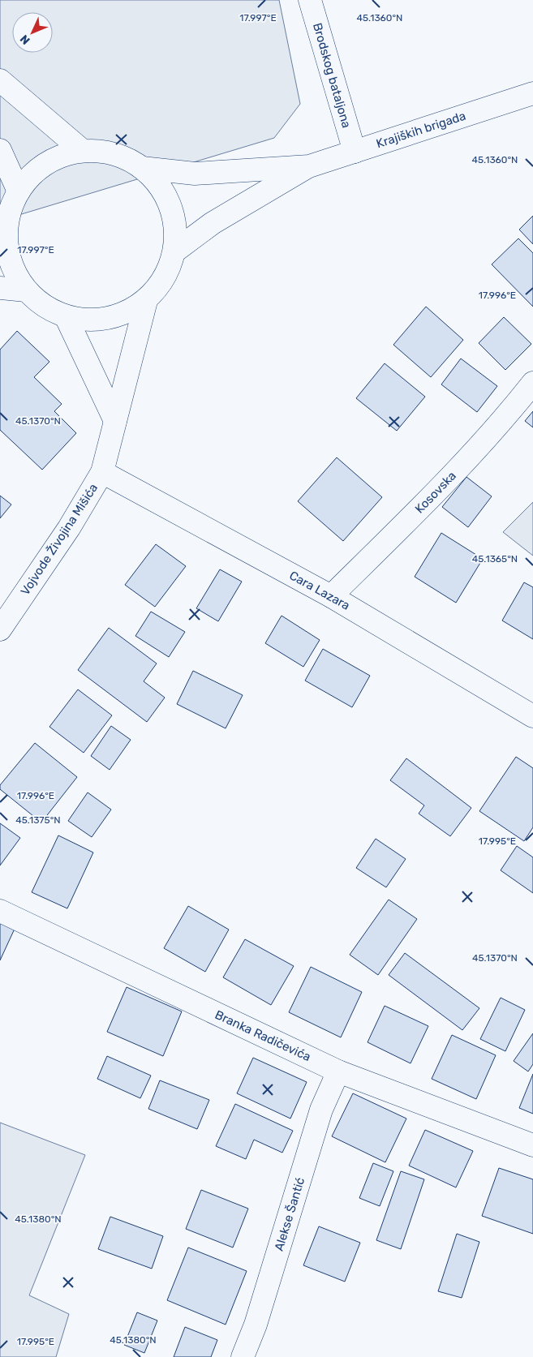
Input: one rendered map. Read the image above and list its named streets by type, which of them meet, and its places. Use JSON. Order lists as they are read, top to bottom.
{
  "streets": {
    "street": [
      "Brodskog bataljona",
      "Krajiških brigada",
      "Kosovska",
      "Vojvode Živojina Mišića",
      "Cara Lazara",
      "Branka Radičevića",
      "Alekse Šantić"
    ]
  },
  "crossings": [
    ["Brodskog bataljona", "Krajiških brigada"],
    ["Kosovska", "Cara Lazara"],
    ["Vojvode Živojina Mišića", "Cara Lazara"],
    ["Branka Radičevića", "Alekse Šantić"]
  ],
  "north": "bottom left",
  "coordinates": [
    "17.997°E",
    "45.1360°N",
    "17.996°E",
    "45.1370°N",
    "45.1365°N",
    "45.1375°N",
    "17.995°E",
    "45.1380°N"
  ]
}
